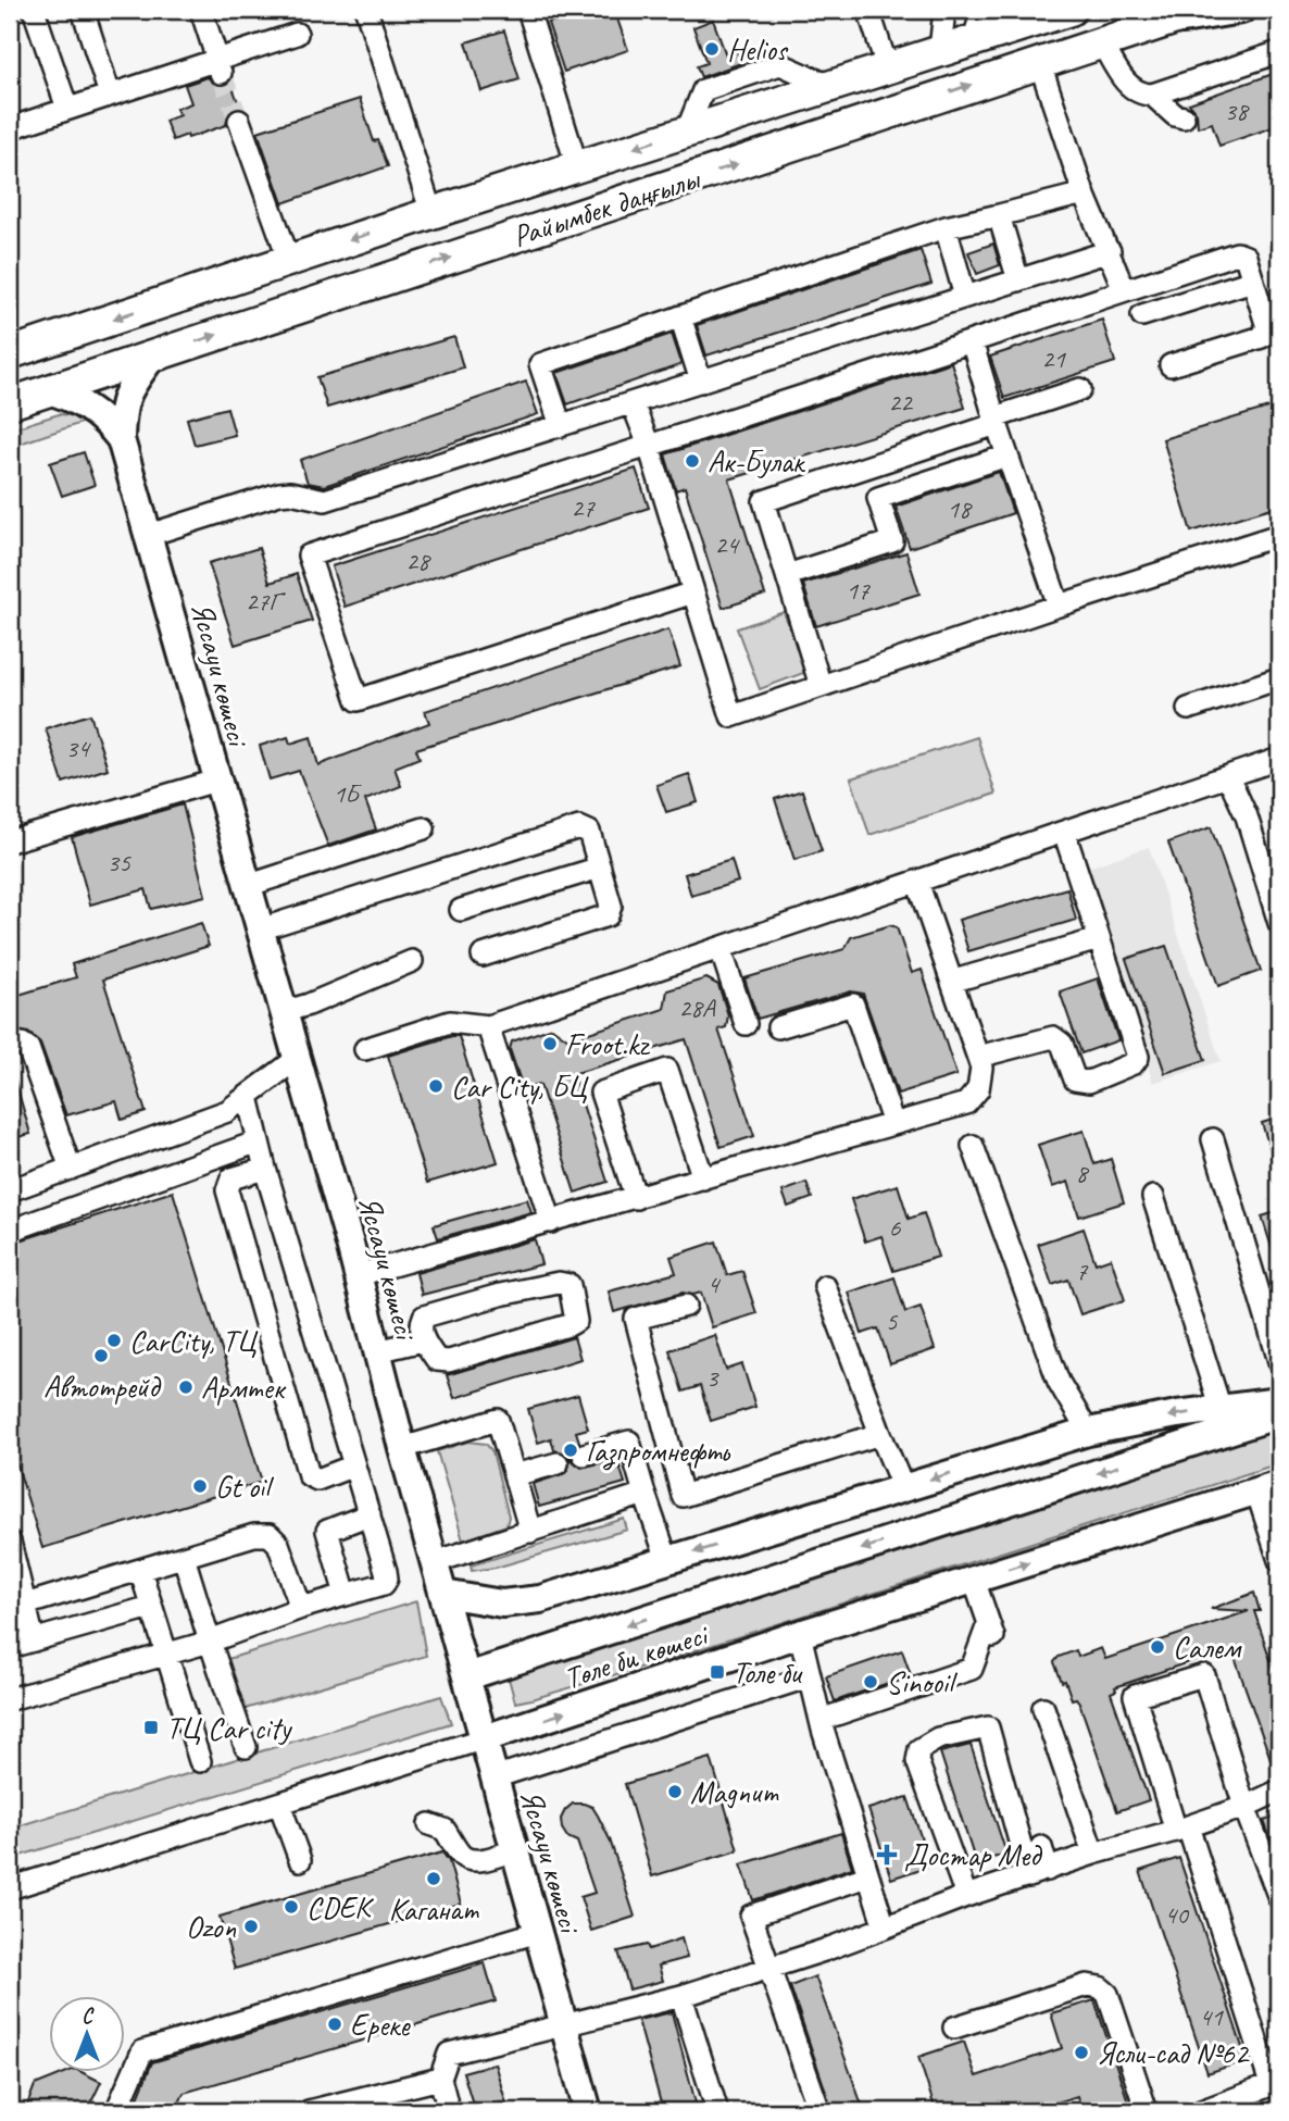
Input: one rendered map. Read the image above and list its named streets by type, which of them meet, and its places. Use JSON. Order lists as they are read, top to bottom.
{
  "streets": {
    "highway": ["Райымбек даңғылы"],
    "main road": ["Яссауи көшесі", "Төле би көшесі"]
  },
  "crossings": [
    ["Яссауи көшесі", "Төле би көшесі"]
  ],
  "places": {
    "other": [
      "Helios",
      "Ак-Булак",
      "Froot.kz",
      "Car City, БЦ",
      "CarCity, ТЦ",
      "Автотрейд",
      "Армтек",
      "Газпромнефть",
      "Gt oil",
      "Салем",
      "Sinooil",
      "Magnum",
      "Каганат",
      "CDEK",
      "Ozon",
      "Ереке",
      "Ясли-сад №62"
    ],
    "transit": ["Толе би", "ТЦ Car city"],
    "health": ["Достар Мед"]
  },
  "house_numbers": [
    "38",
    "21",
    "22",
    "27",
    "18",
    "24",
    "28",
    "17",
    "27Г",
    "34",
    "1Б",
    "35",
    "28А",
    "8",
    "6",
    "7",
    "4",
    "5",
    "3",
    "40",
    "41"
  ],
  "north": "top"
}
